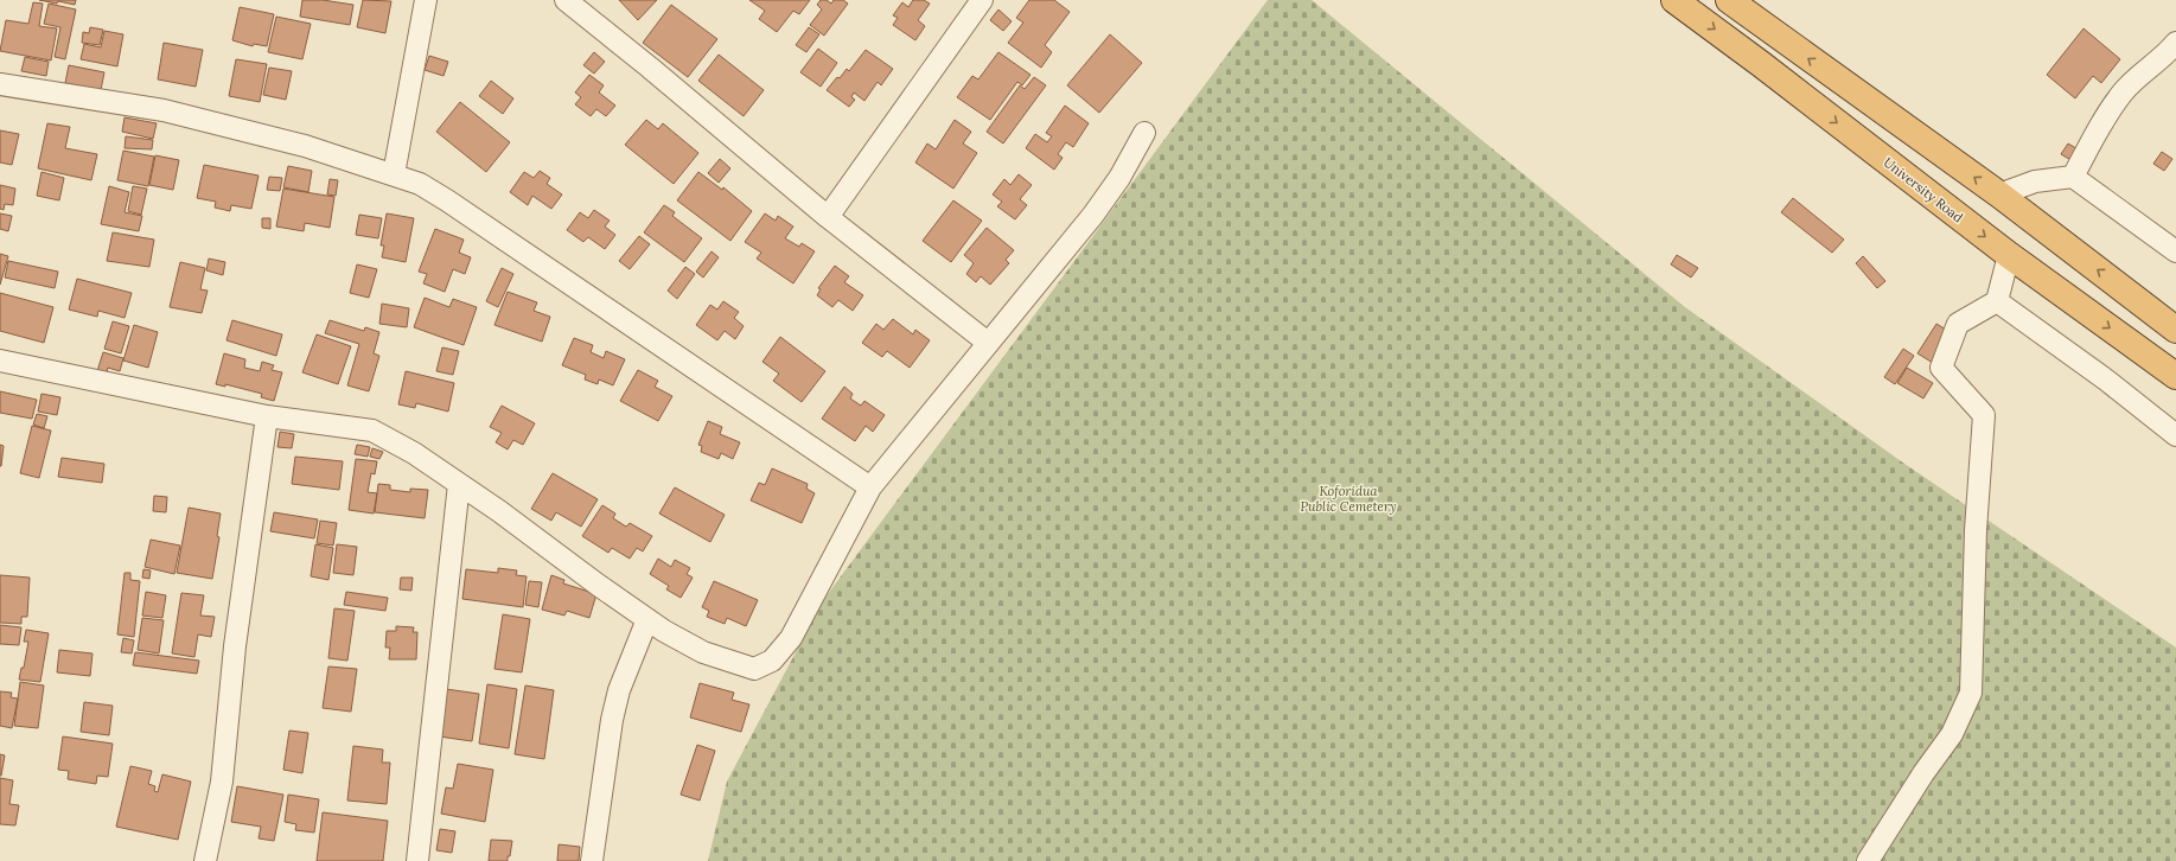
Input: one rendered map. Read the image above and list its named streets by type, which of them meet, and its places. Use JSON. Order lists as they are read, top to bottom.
{
  "streets": {
    "highway": ["University Road"]
  },
  "parks": ["Koforidua Public Cemetery"]
}
